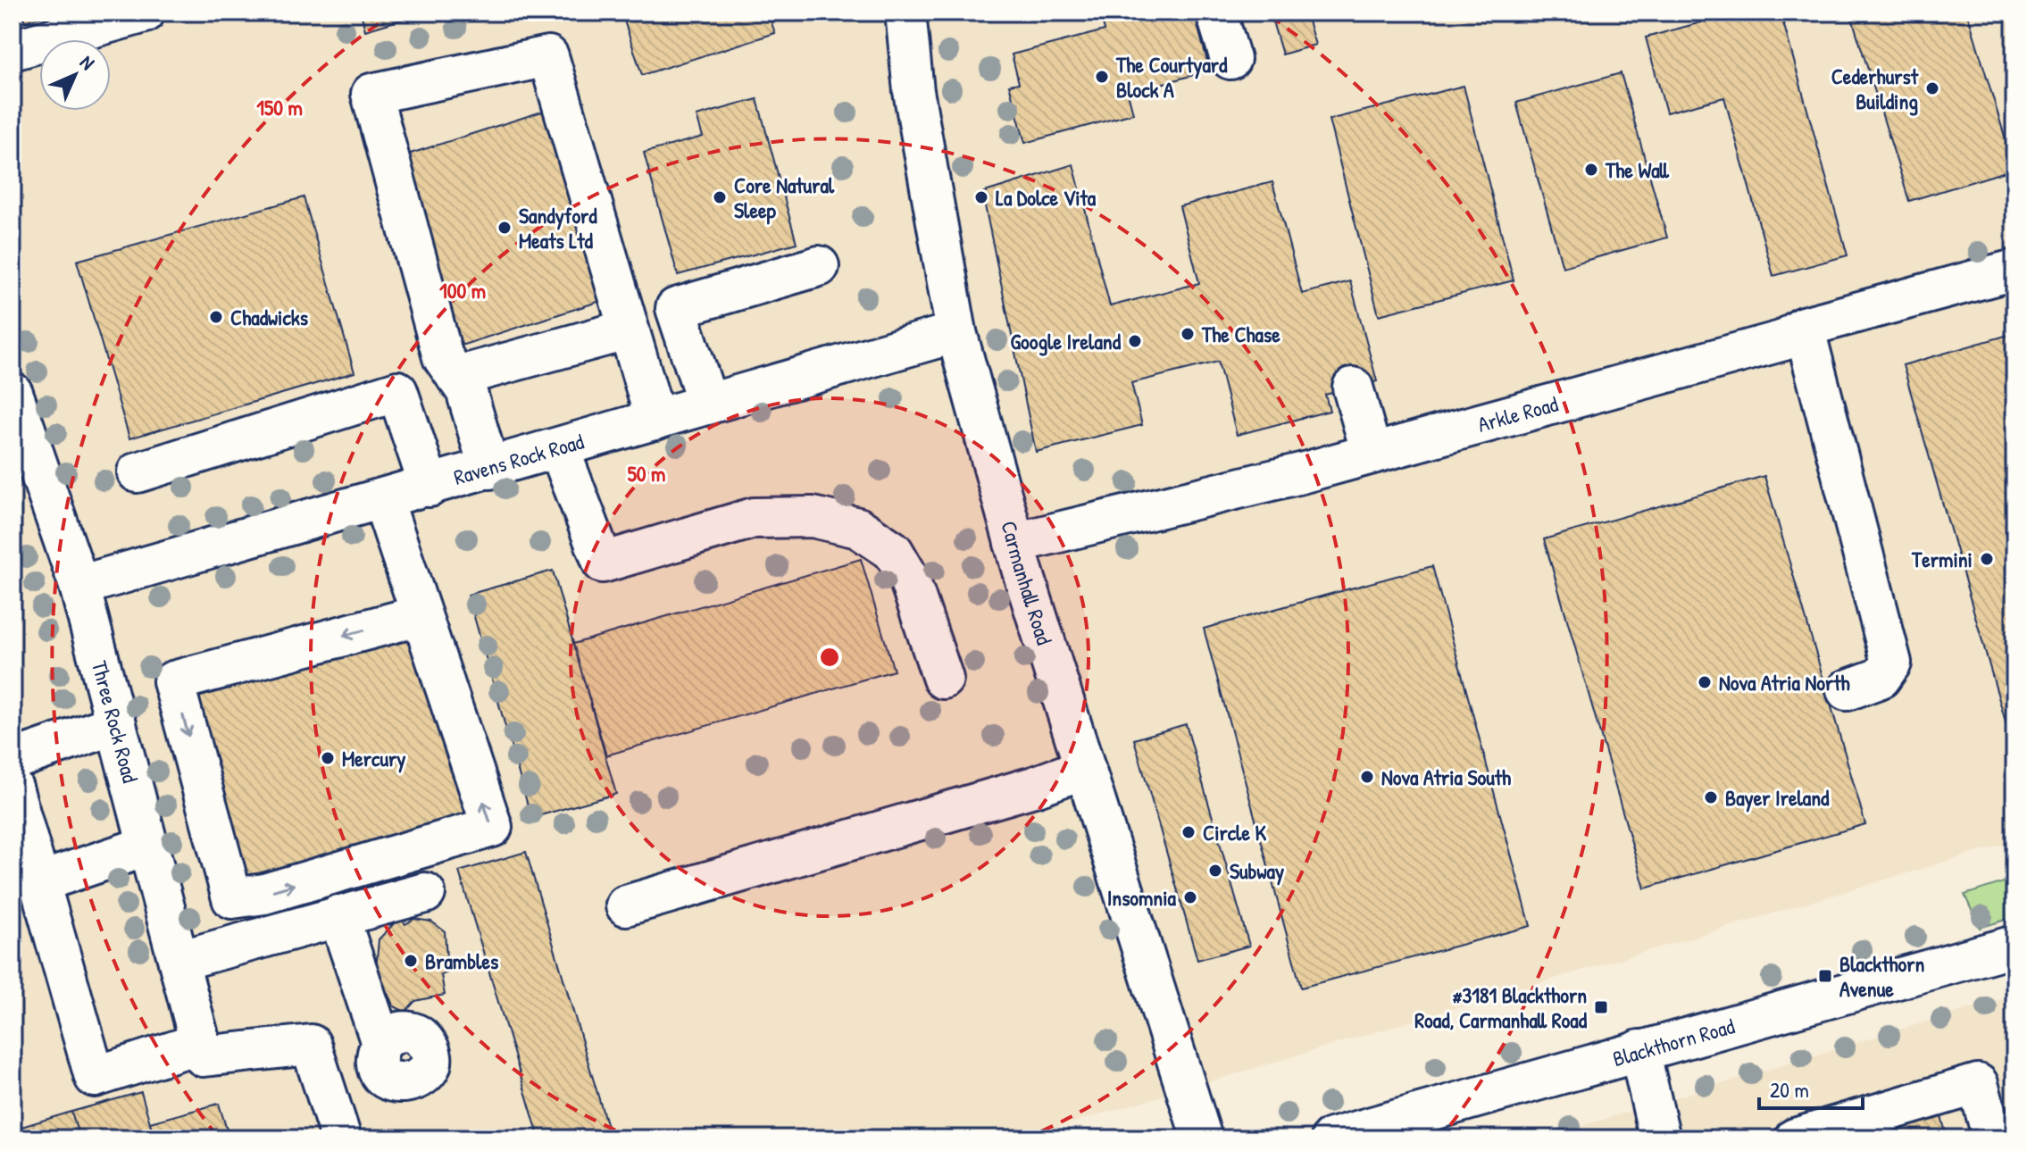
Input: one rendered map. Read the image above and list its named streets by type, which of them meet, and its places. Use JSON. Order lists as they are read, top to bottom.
{
  "streets": {
    "street": [
      "Arkle Road",
      "Ravens Rock Road",
      "Carmanhall Road",
      "Three Rock Road",
      "Blackthorn Road"
    ]
  },
  "crossings": [
    ["Arkle Road", "Carmanhall Road"],
    ["Ravens Rock Road", "Carmanhall Road"],
    ["Ravens Rock Road", "Three Rock Road"]
  ],
  "places": {
    "other": [
      "The Courtyard Block A",
      "Cederhurst Building",
      "The Wall",
      "Core Natural Sleep",
      "La Dolce Vita",
      "Sandyford Meats Ltd",
      "Chadwicks",
      "The Chase",
      "Google Ireland",
      "Termini",
      "Nova Atria North",
      "Mercury",
      "Nova Atria South",
      "Bayer Ireland",
      "Circle K",
      "Subway",
      "Insomnia",
      "Brambles"
    ],
    "transit": ["Blackthorn Avenue", "#3181 Blackthorn Road, Carmanhall Road"]
  },
  "scale_bar": "20 m",
  "north": "top right",
  "rings": ["150 m", "100 m", "50 m"]
}
